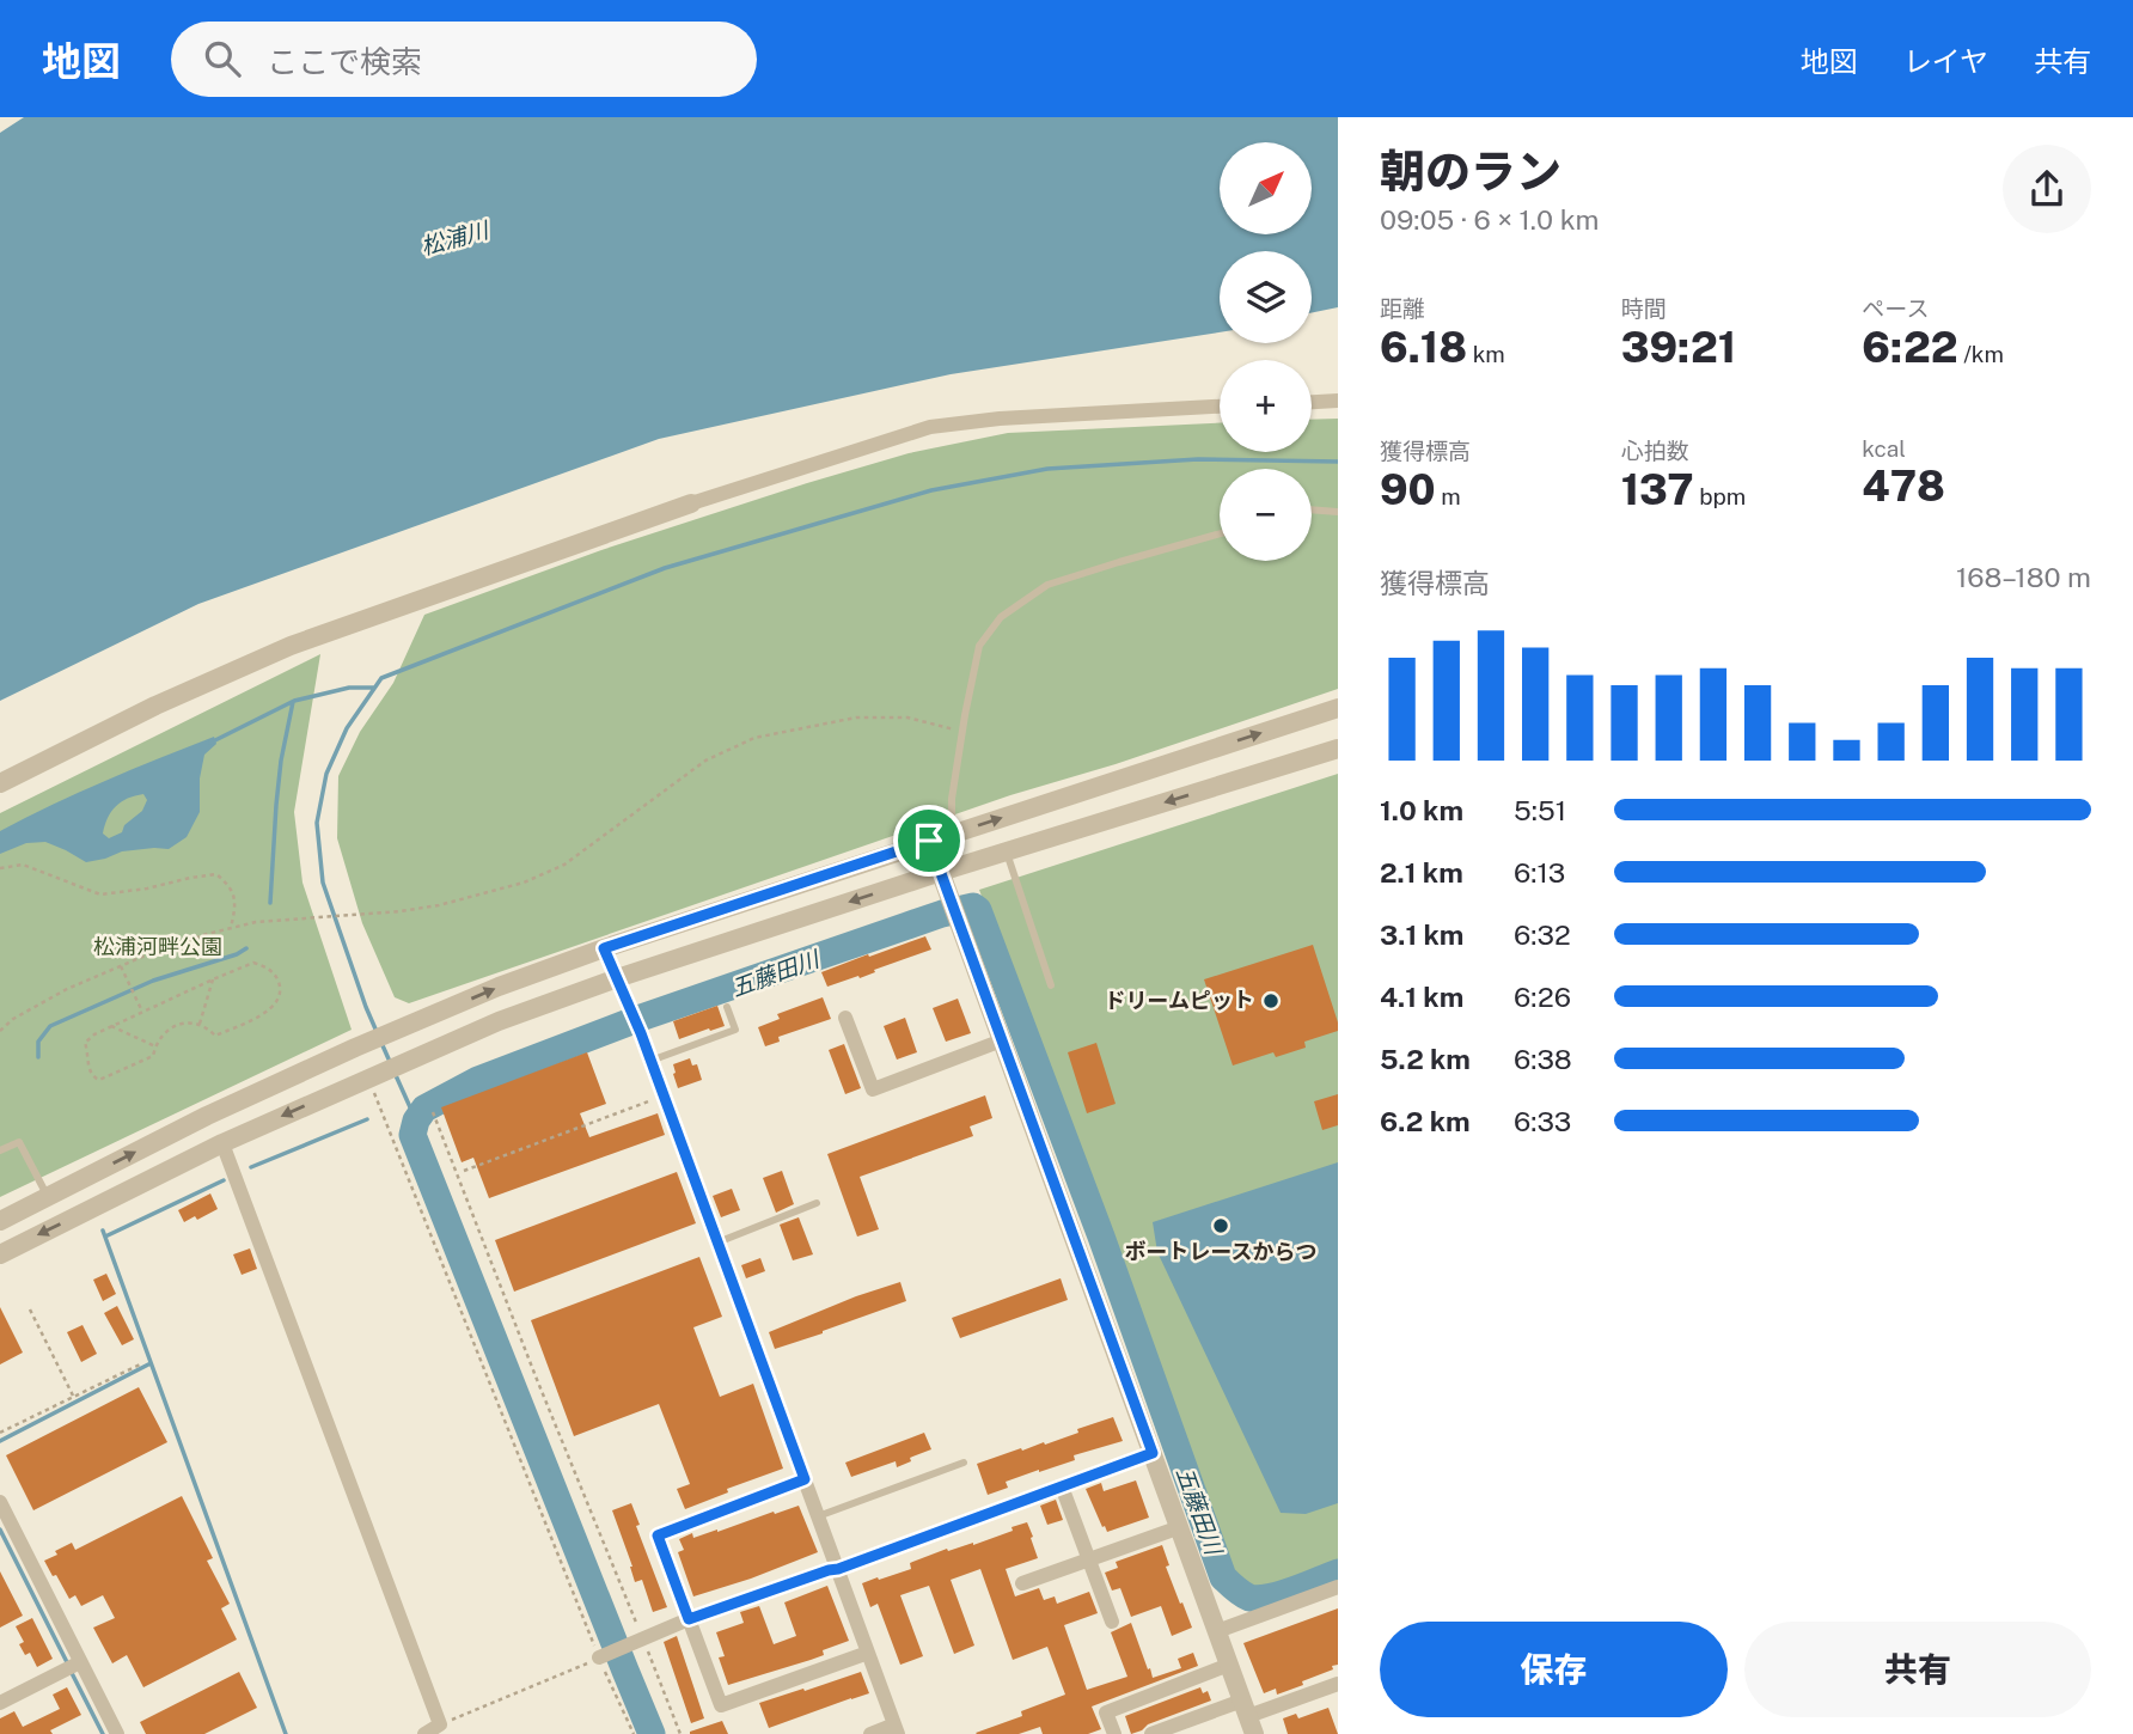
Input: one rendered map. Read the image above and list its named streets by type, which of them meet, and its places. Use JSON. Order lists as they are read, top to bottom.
{
  "water": ["松浦川", "五藤田川"],
  "parks": ["松浦河畔公園"],
  "places": ["ドリームピット", "ボートレースからつ"],
  "north": "top right",
  "page": {
    "header": "地図",
    "search": "ここで検索",
    "nav": ["地図", "レイヤ", "共有"],
    "heading": ["朝のラン", "09:05 · 6 × 1.0 km"],
    "map_buttons": ["+", "−"],
    "stats": [
      ["距離", "6.18 km"],
      ["時間", "39:21"],
      ["ペース", "6:22 /km"],
      ["獲得標高", "90 m"],
      ["心拍数", "137 bpm"],
      ["kcal", "478"]
    ],
    "chart": ["獲得標高", "168–180 m"],
    "list": [
      {
        "name": "1.0 km",
        "note": "5:51"
      },
      {
        "name": "2.1 km",
        "note": "6:13"
      },
      {
        "name": "3.1 km",
        "note": "6:32"
      },
      {
        "name": "4.1 km",
        "note": "6:26"
      },
      {
        "name": "5.2 km",
        "note": "6:38"
      },
      {
        "name": "6.2 km",
        "note": "6:33"
      }
    ],
    "buttons": ["保存", "共有"]
  }
}
